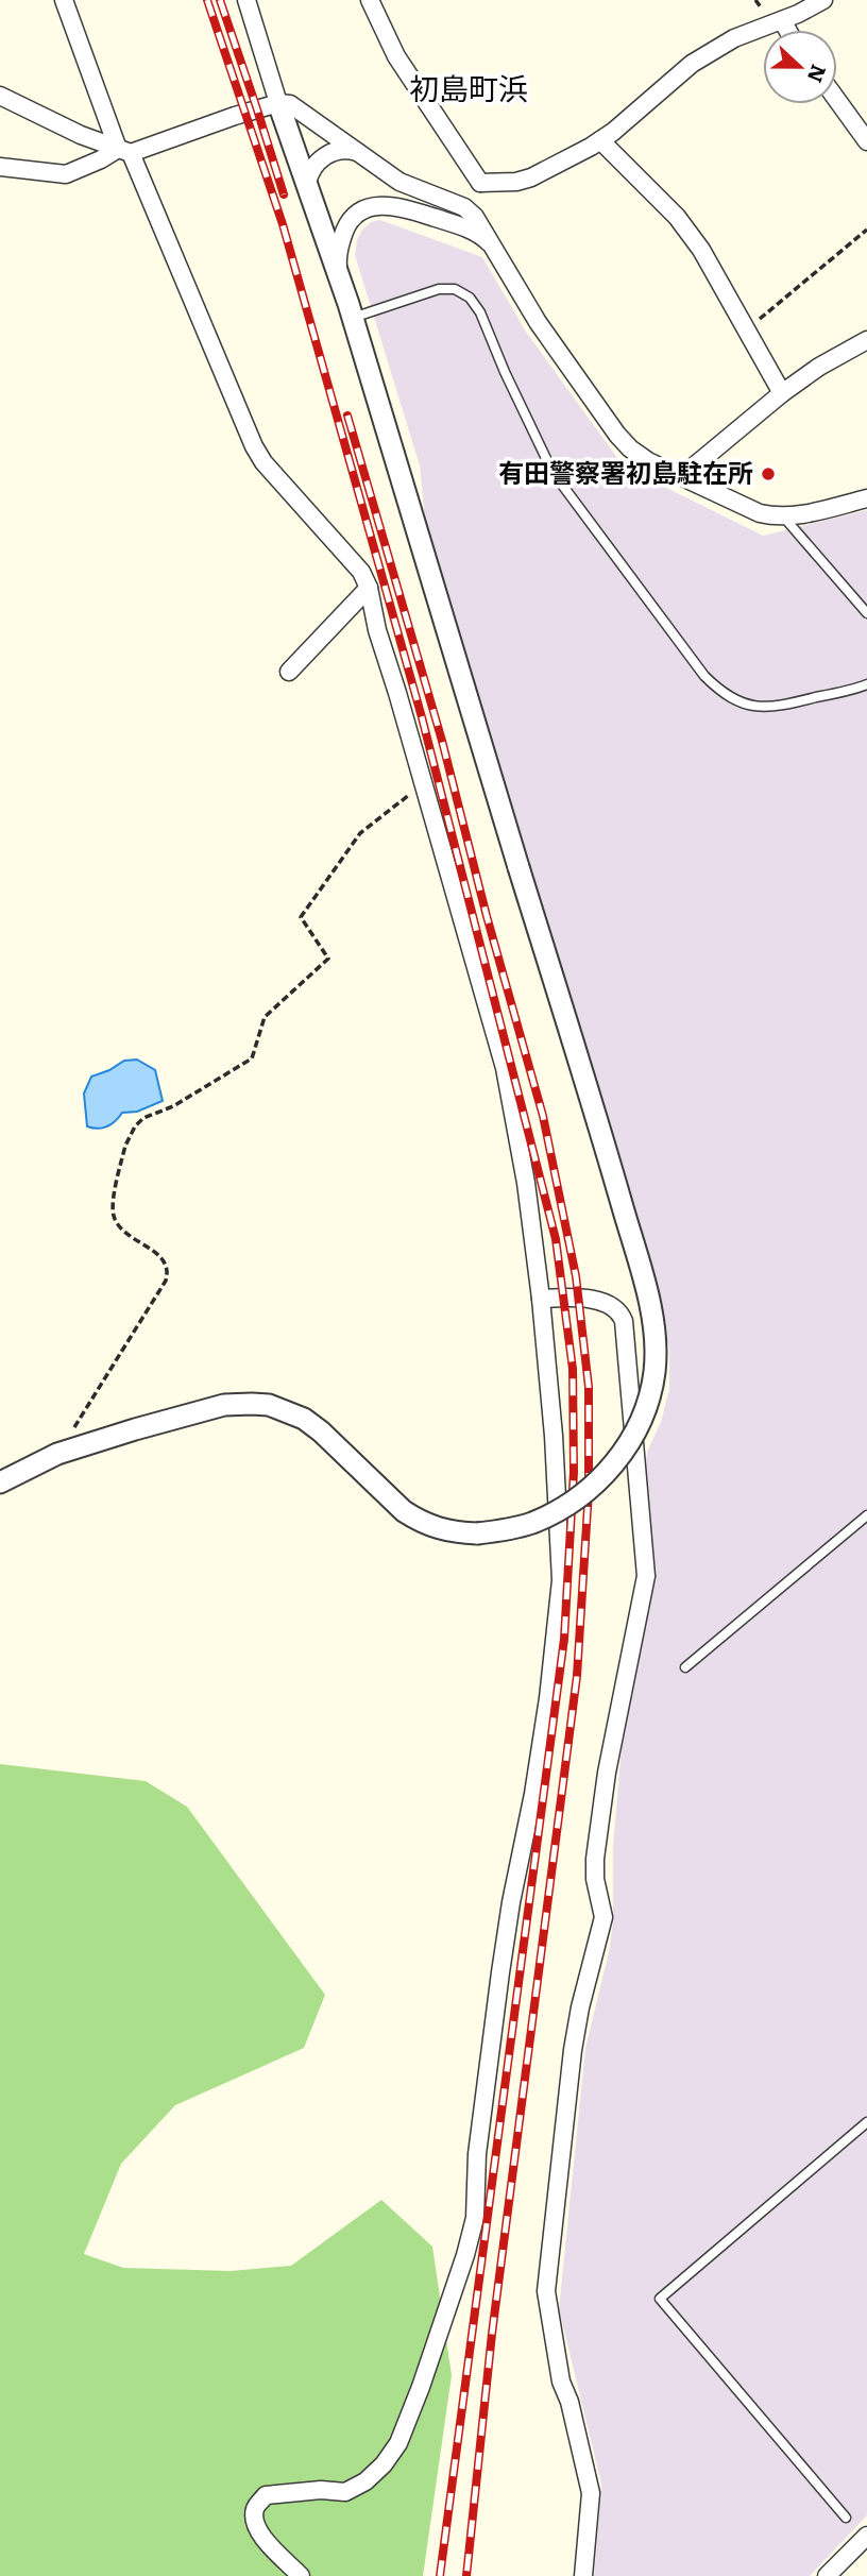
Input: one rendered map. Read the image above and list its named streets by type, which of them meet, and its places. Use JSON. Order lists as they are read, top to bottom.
{
  "districts": ["初島町浜"],
  "places": ["有田警察署初島駐在所"],
  "north": "right"
}
